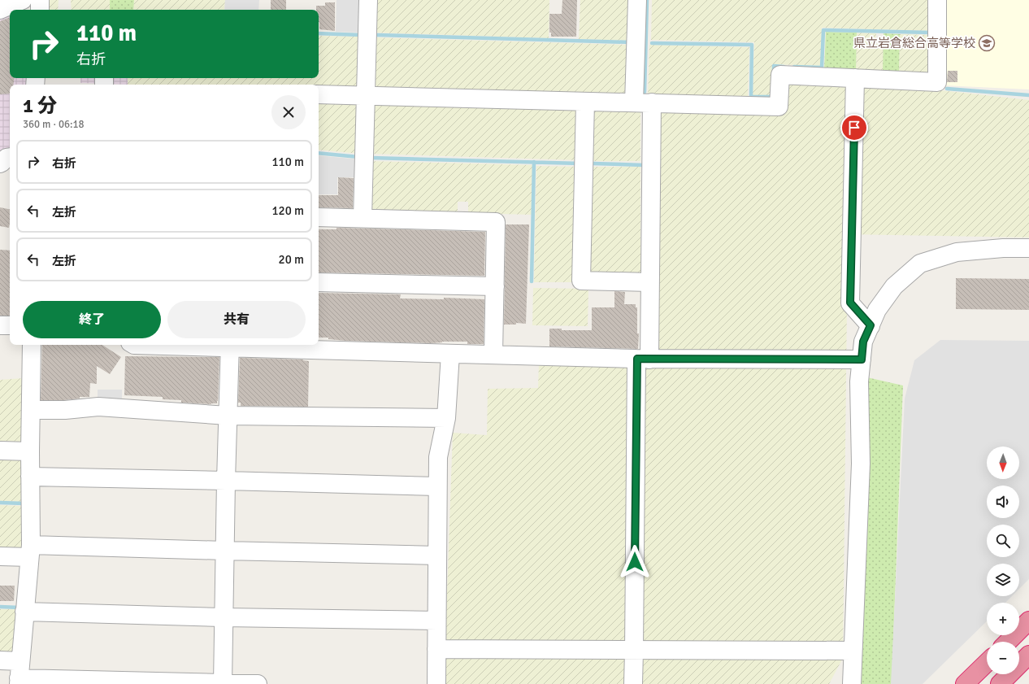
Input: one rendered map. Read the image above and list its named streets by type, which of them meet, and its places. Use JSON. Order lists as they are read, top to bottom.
{
  "places": {
    "school or university": ["県立岩倉総合高等学校"]
  },
  "north": "bottom",
  "page": {
    "turn": ["110 m", "右折"],
    "heading": ["1 分", "360 m · 06:18"],
    "list": [
      {
        "name": "右折",
        "value": "110 m"
      },
      {
        "name": "左折",
        "value": "120 m"
      },
      {
        "name": "左折",
        "value": "20 m"
      }
    ],
    "buttons": ["終了", "共有"],
    "map_buttons": ["+", "−"]
  }
}
